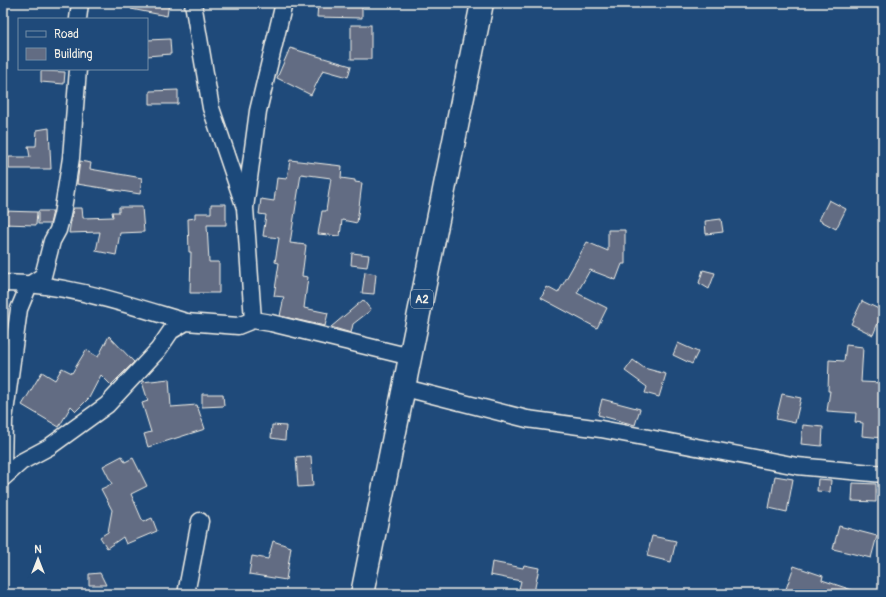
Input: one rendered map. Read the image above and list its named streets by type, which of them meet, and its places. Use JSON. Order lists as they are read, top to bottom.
{
  "streets": {
    "highway": ["A2"]
  },
  "legend": ["Road", "Building"],
  "north": "top"
}
